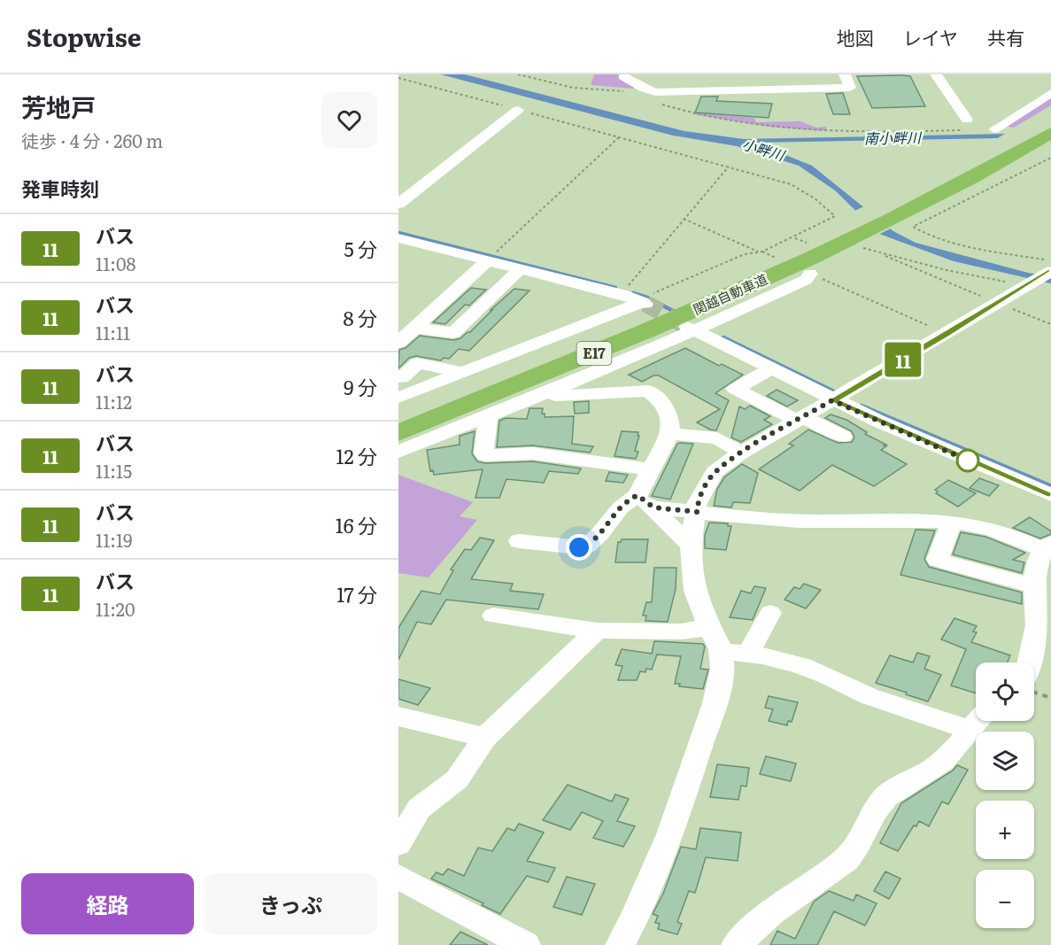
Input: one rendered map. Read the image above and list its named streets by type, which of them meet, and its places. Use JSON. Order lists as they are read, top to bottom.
{
  "streets": {
    "highway": ["関越自動車道", "E17"]
  },
  "water": ["南小畔川", "小畔川"],
  "lines": ["bus line 11"],
  "page": {
    "header": "Stopwise",
    "nav": ["地図", "レイヤ", "共有"],
    "heading": [
      ["芳地戸", "徒歩 · 4 分 · 260 m"],
      "発車時刻"
    ],
    "on_map": "11",
    "list": [
      {
        "mark": "11",
        "name": "バス",
        "note": "11:08",
        "value": "5 分"
      },
      {
        "mark": "11",
        "name": "バス",
        "note": "11:11",
        "value": "8 分"
      },
      {
        "mark": "11",
        "name": "バス",
        "note": "11:12",
        "value": "9 分"
      },
      {
        "mark": "11",
        "name": "バス",
        "note": "11:15",
        "value": "12 分"
      },
      {
        "mark": "11",
        "name": "バス",
        "note": "11:19",
        "value": "16 分"
      },
      {
        "mark": "11",
        "name": "バス",
        "note": "11:20",
        "value": "17 分"
      }
    ],
    "map_buttons": ["+", "−"],
    "buttons": ["経路", "きっぷ"]
  }
}
